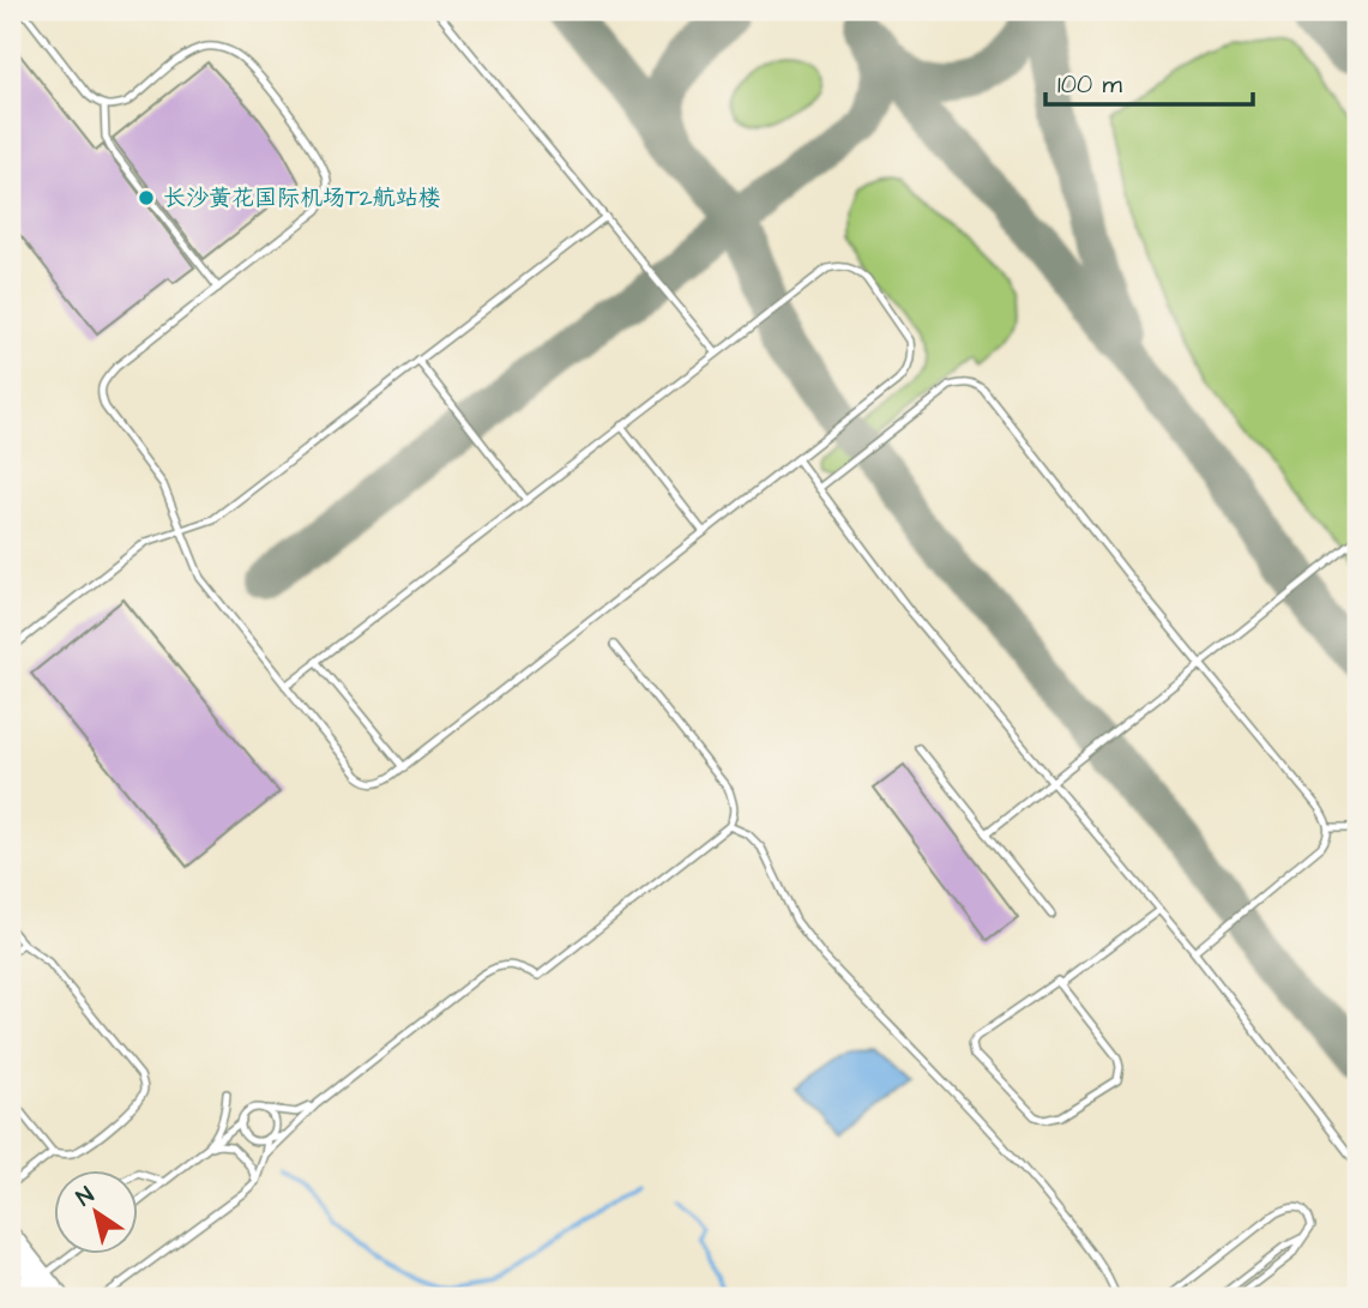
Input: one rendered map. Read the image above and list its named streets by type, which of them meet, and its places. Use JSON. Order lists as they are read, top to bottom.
{
  "places": ["长沙黄花国际机场T2航站楼"],
  "scale_bar": "100 m",
  "north": "top left"
}
